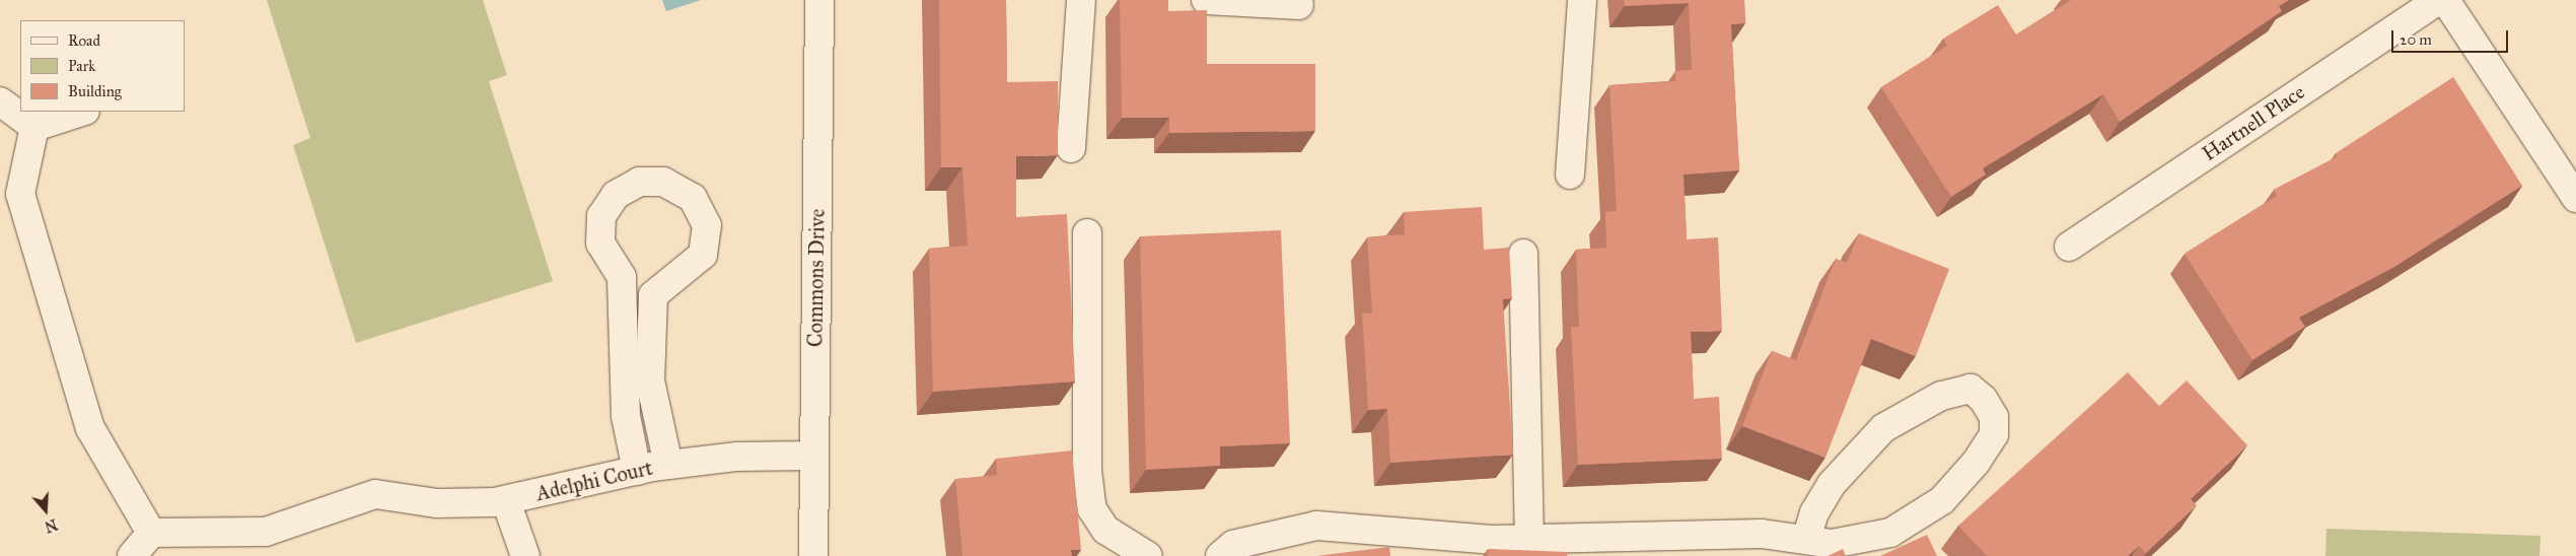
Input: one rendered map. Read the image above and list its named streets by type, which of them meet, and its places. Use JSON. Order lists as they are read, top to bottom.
{
  "streets": {
    "street": ["Hartnell Place", "Commons Drive", "Adelphi Court"]
  },
  "crossings": [
    ["Commons Drive", "Adelphi Court"]
  ],
  "legend": ["Road", "Park", "Building"],
  "scale_bar": "20 m",
  "north": "bottom"
}
